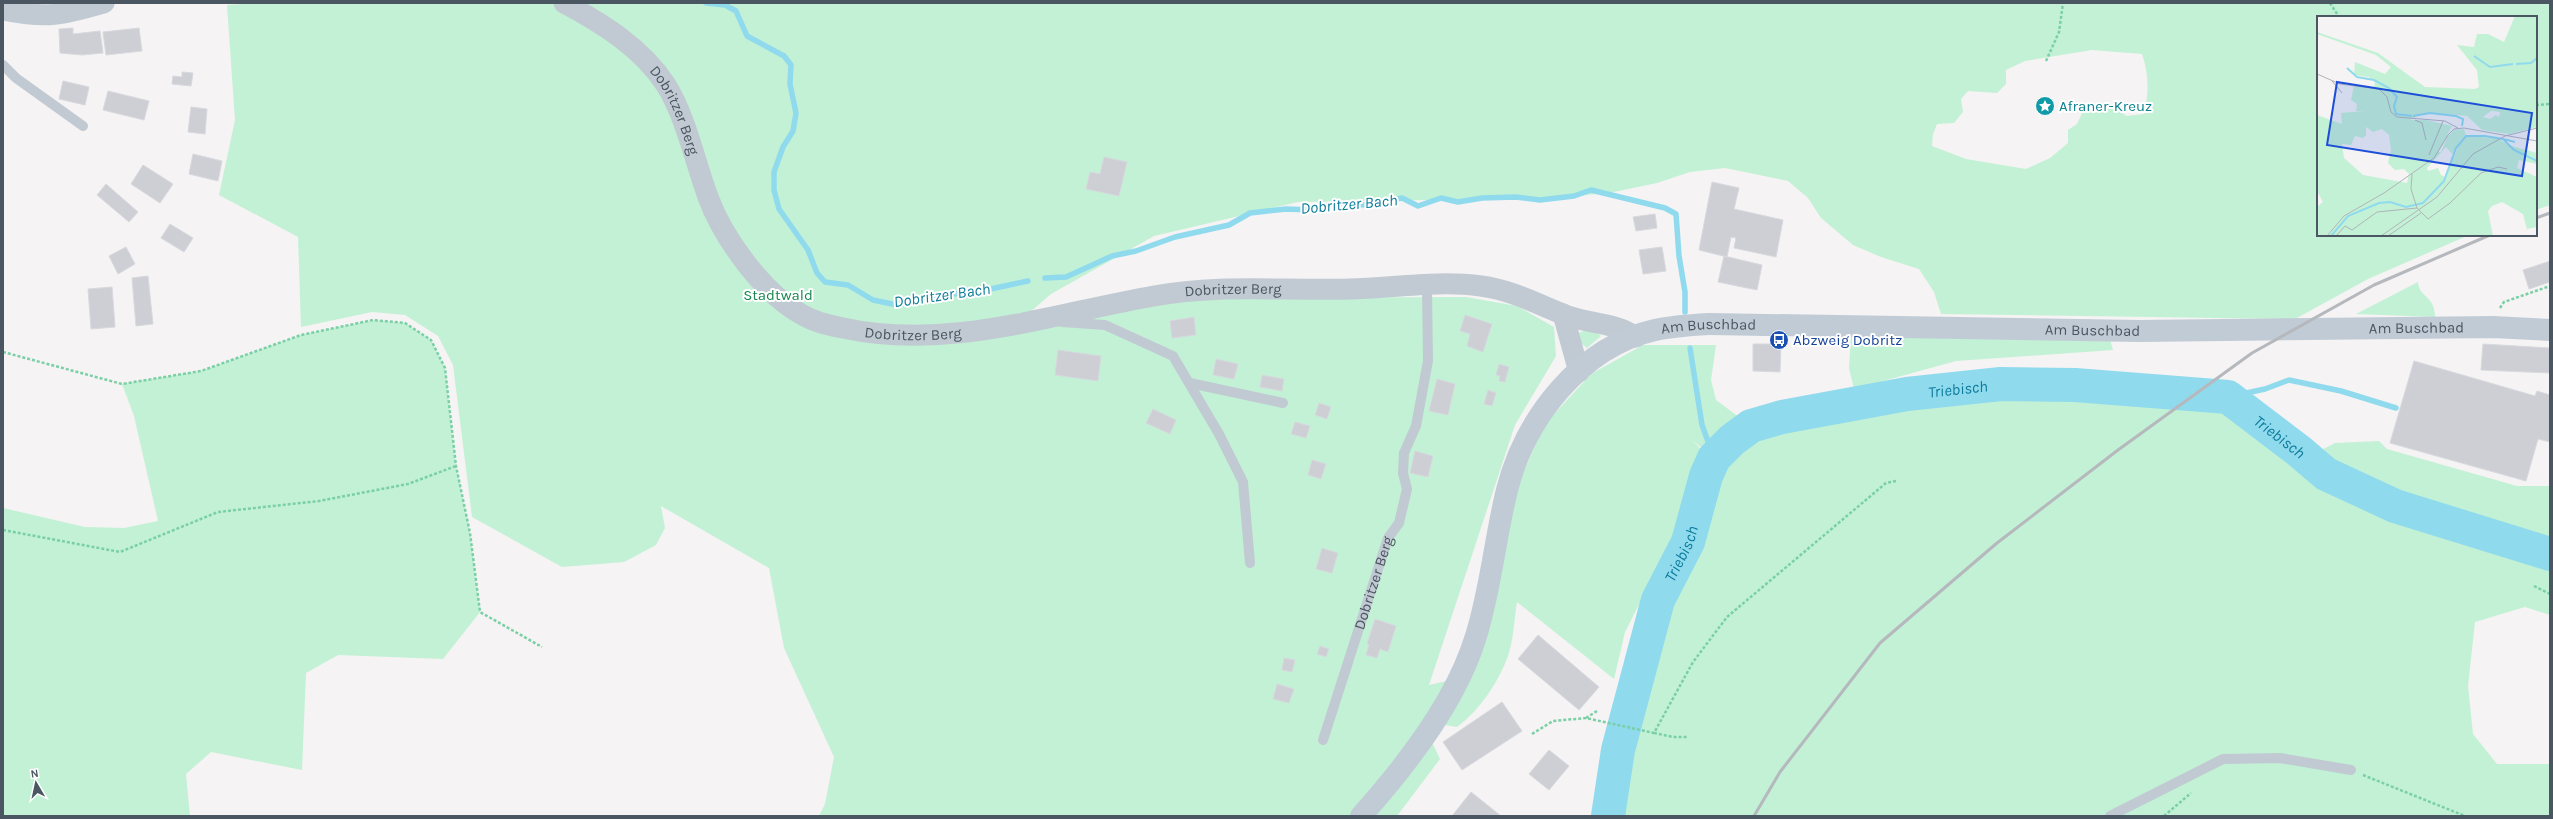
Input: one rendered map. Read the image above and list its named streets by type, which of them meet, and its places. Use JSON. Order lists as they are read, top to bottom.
{
  "streets": {
    "main road": ["Am Buschbad"],
    "street": ["Dobritzer Berg"]
  },
  "crossings": [
    ["Dobritzer Berg", "Am Buschbad"]
  ],
  "water": ["Dobritzer Bach", "Triebisch"],
  "parks": ["Stadtwald"],
  "places": {
    "place": ["Afraner-Kreuz"],
    "bus stop": ["Abzweig Dobritz"]
  },
  "north": "top"
}
